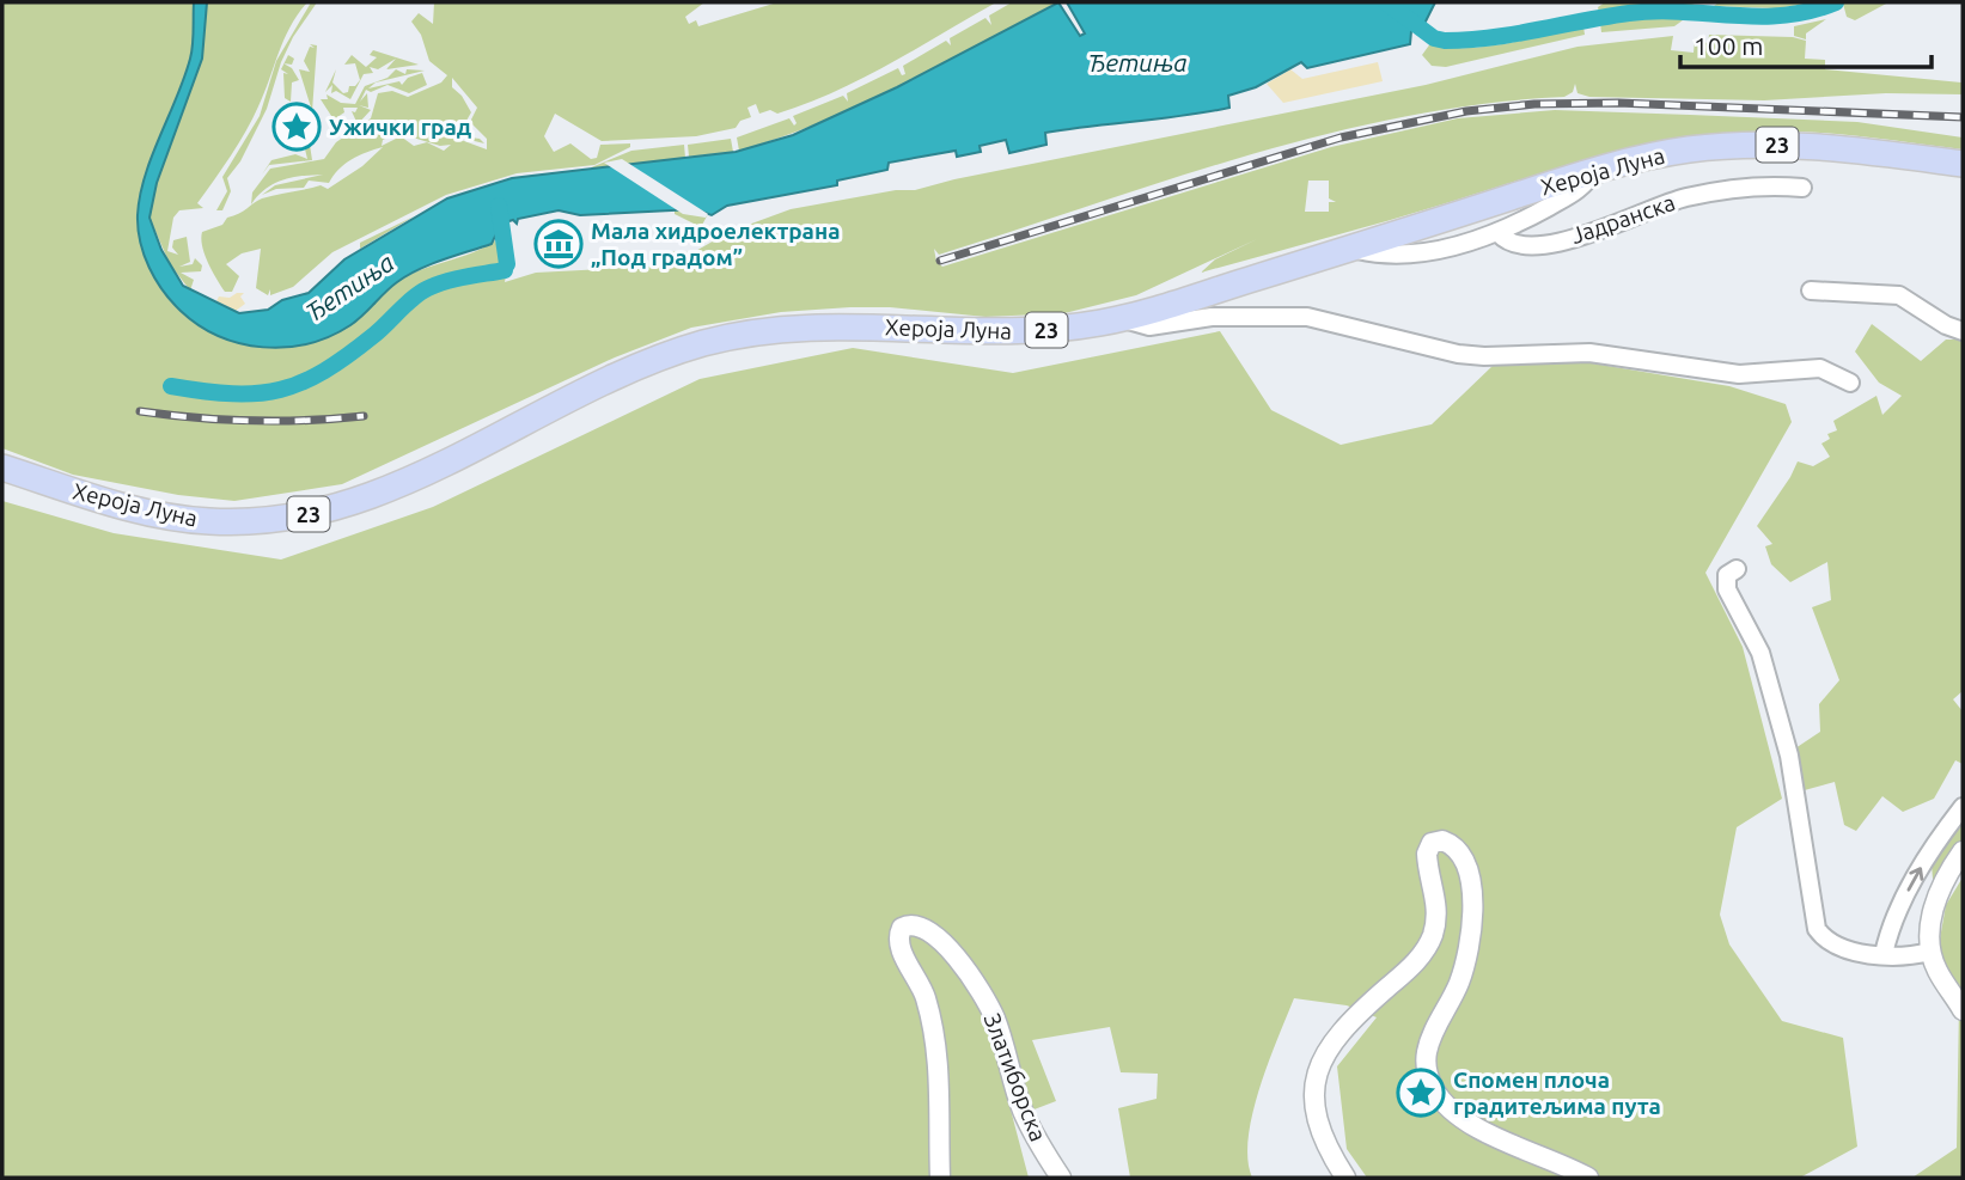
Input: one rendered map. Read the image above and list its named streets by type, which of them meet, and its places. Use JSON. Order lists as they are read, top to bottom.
{
  "streets": {
    "main road": ["23", "Хероја Луна"],
    "street": ["Јадранска", "Златиборска"]
  },
  "crossings": [
    ["Хероја Луна", "Јадранска"]
  ],
  "water": ["Ђетиња"],
  "places": {
    "place": ["Ужички град", "Спомен плоча градитељима пута"],
    "museum": ["Мала хидроелектрана „Под градом”"]
  },
  "scale_bar": "100 m"
}
